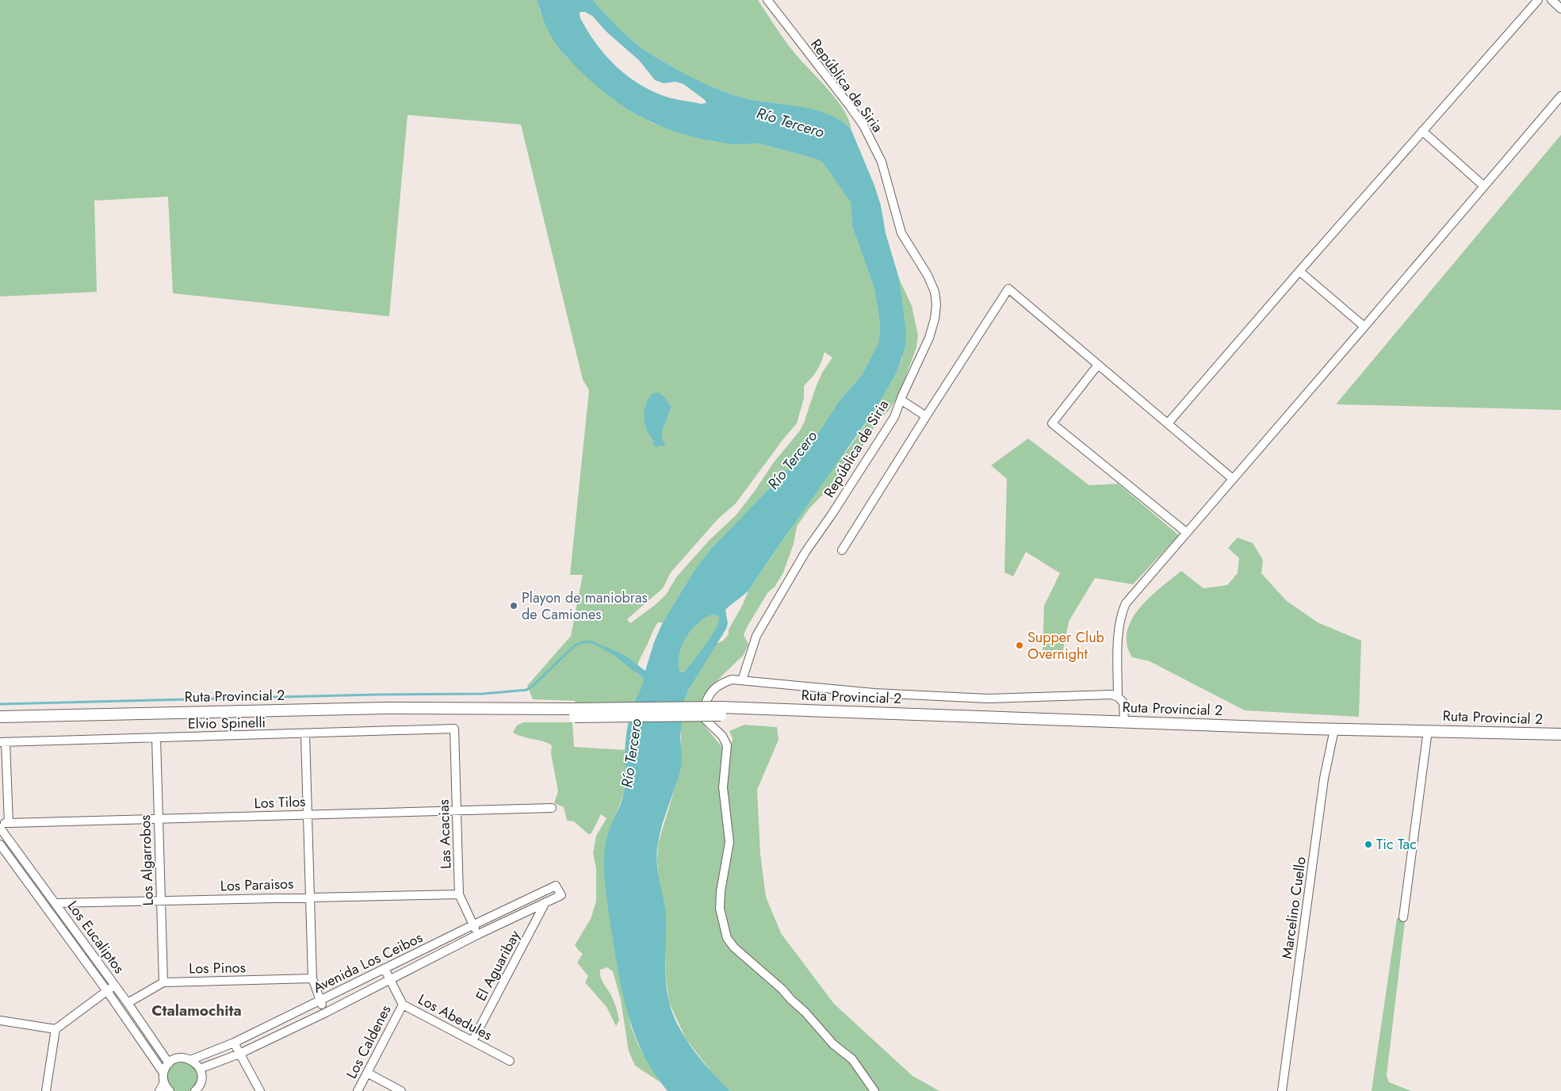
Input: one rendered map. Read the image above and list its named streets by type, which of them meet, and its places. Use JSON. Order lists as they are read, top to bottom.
{
  "streets": {
    "main road": ["Ruta Provincial 2"],
    "street": [
      "República de Siria",
      "Elvio Spinelli",
      "Los Tilos",
      "Las Acacias",
      "Los Algarrobos",
      "Los Paraisos",
      "Marcelino Cuello",
      "Los Eucaliptos",
      "Avenida Los Ceibos",
      "El Aguaribay",
      "Los Pinos",
      "Los Abedules",
      "Los Caldenes"
    ]
  },
  "crossings": [
    ["Ruta Provincial 2", "Marcelino Cuello"],
    ["Elvio Spinelli", "Las Acacias"],
    ["Elvio Spinelli", "Los Algarrobos"],
    ["Los Tilos", "Las Acacias"],
    ["Los Tilos", "Los Algarrobos"],
    ["Las Acacias", "Los Paraisos"],
    ["Las Acacias", "Avenida Los Ceibos"],
    ["Los Algarrobos", "Los Paraisos"],
    ["Los Algarrobos", "Los Pinos"],
    ["Los Paraisos", "Los Eucaliptos"],
    ["Los Eucaliptos", "Avenida Los Ceibos"],
    ["Los Eucaliptos", "Los Pinos"],
    ["Avenida Los Ceibos", "El Aguaribay"],
    ["Avenida Los Ceibos", "Los Abedules"],
    ["El Aguaribay", "Los Abedules"],
    ["Los Abedules", "Los Caldenes"]
  ],
  "districts": ["Ctalamochita"],
  "water": ["Río Tercero"],
  "places": ["Playon de maniobras de Camiones", "Supper Club Overnight", "Tic Tac"]
}
